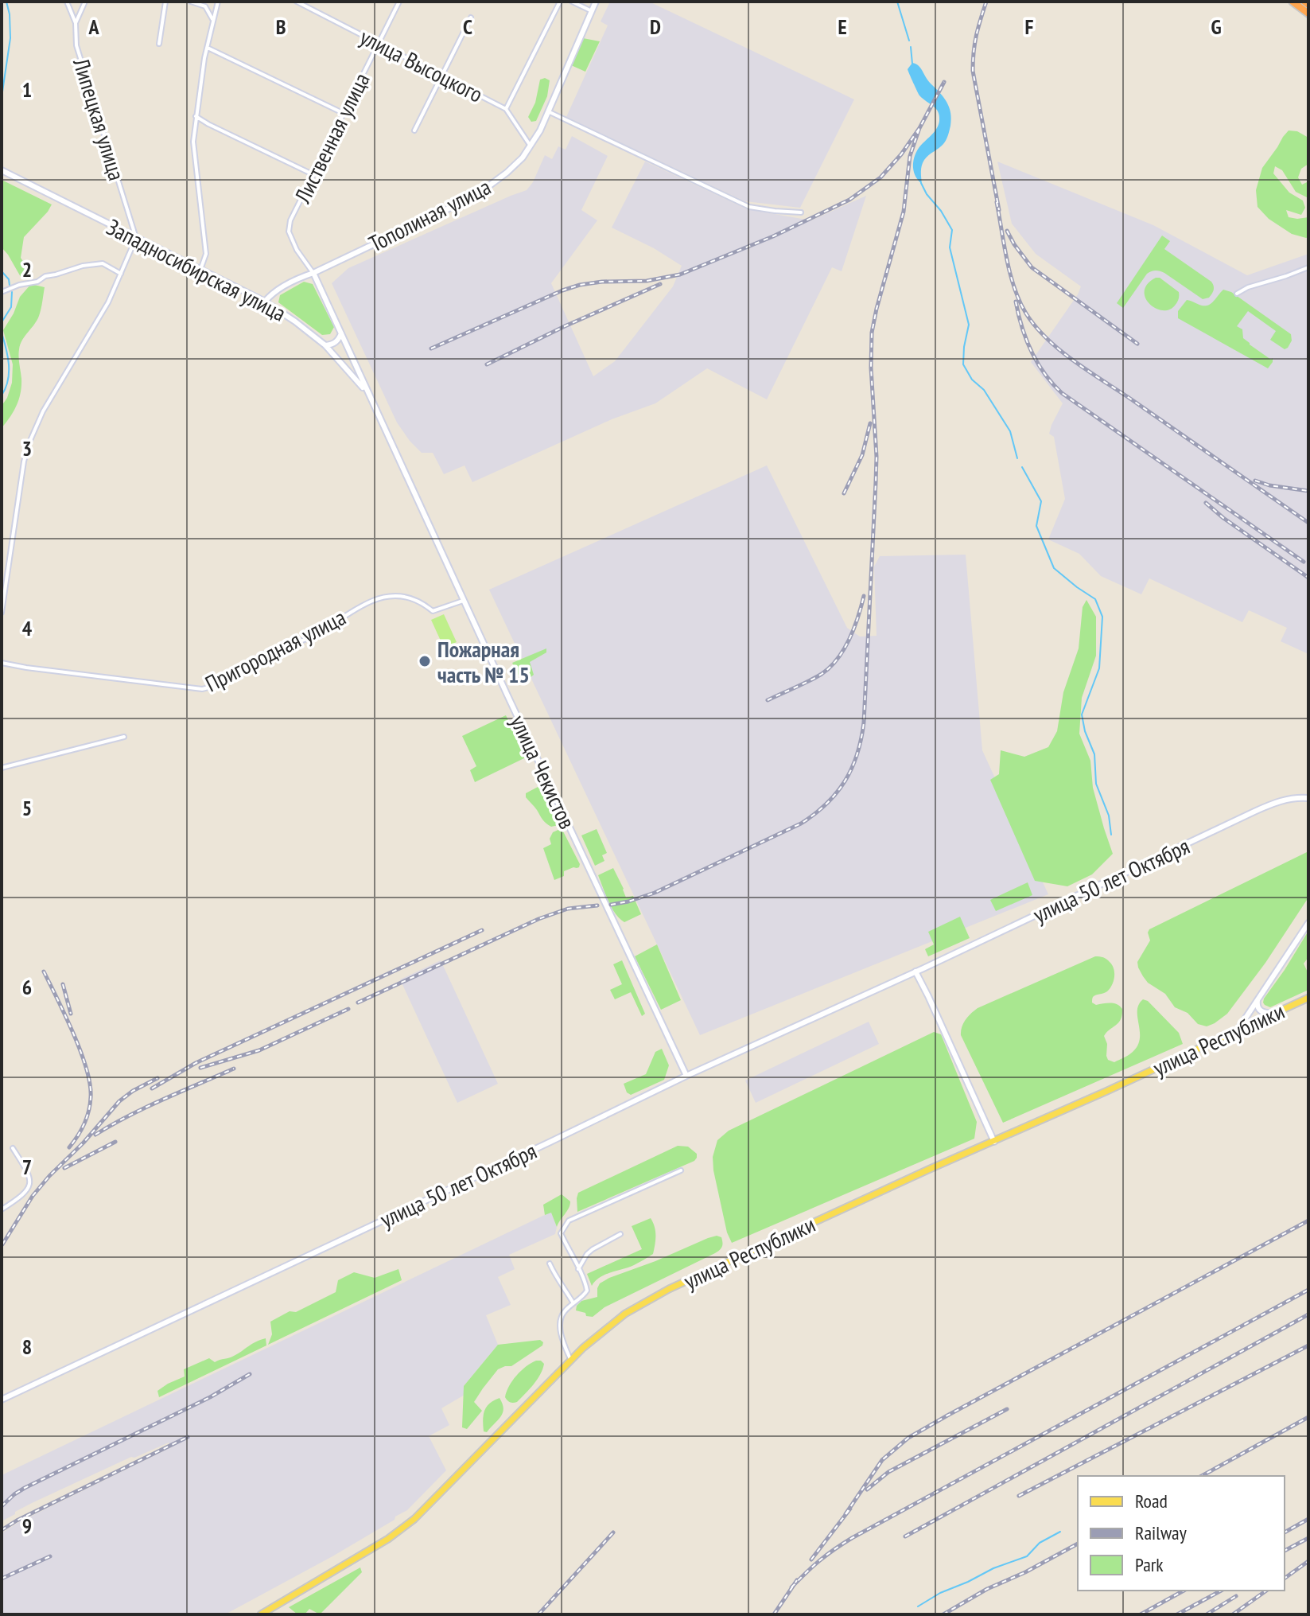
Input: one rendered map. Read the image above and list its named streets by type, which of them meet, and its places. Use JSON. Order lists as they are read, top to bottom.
{
  "streets": {
    "main road": [
      "Тополиная улица",
      "Западносибирская улица",
      "улица Чекистов",
      "улица 50 лет Октября",
      "улица Республики"
    ],
    "street": [
      "улица Высоцкого",
      "Липецкая улица",
      "Лиственная улица",
      "Пригородная улица"
    ]
  },
  "crossings": [
    ["улица Высоцкого", "Лиственная улица"],
    ["улица Высоцкого", "Тополиная улица"],
    ["Липецкая улица", "Западносибирская улица"],
    ["Лиственная улица", "Тополиная улица"],
    ["Тополиная улица", "Западносибирская улица"],
    ["Западносибирская улица", "улица Чекистов"],
    ["Пригородная улица", "улица Чекистов"],
    ["улица Чекистов", "улица 50 лет Октября"]
  ],
  "places": ["Пожарная часть № 15"],
  "legend": ["Road", "Railway", "Park"],
  "grid": {
    "columns": [
      "A",
      "B",
      "C",
      "D",
      "E",
      "F",
      "G"
    ],
    "rows": [
      "1",
      "2",
      "3",
      "4",
      "5",
      "6",
      "7",
      "8",
      "9"
    ]
  }
}
